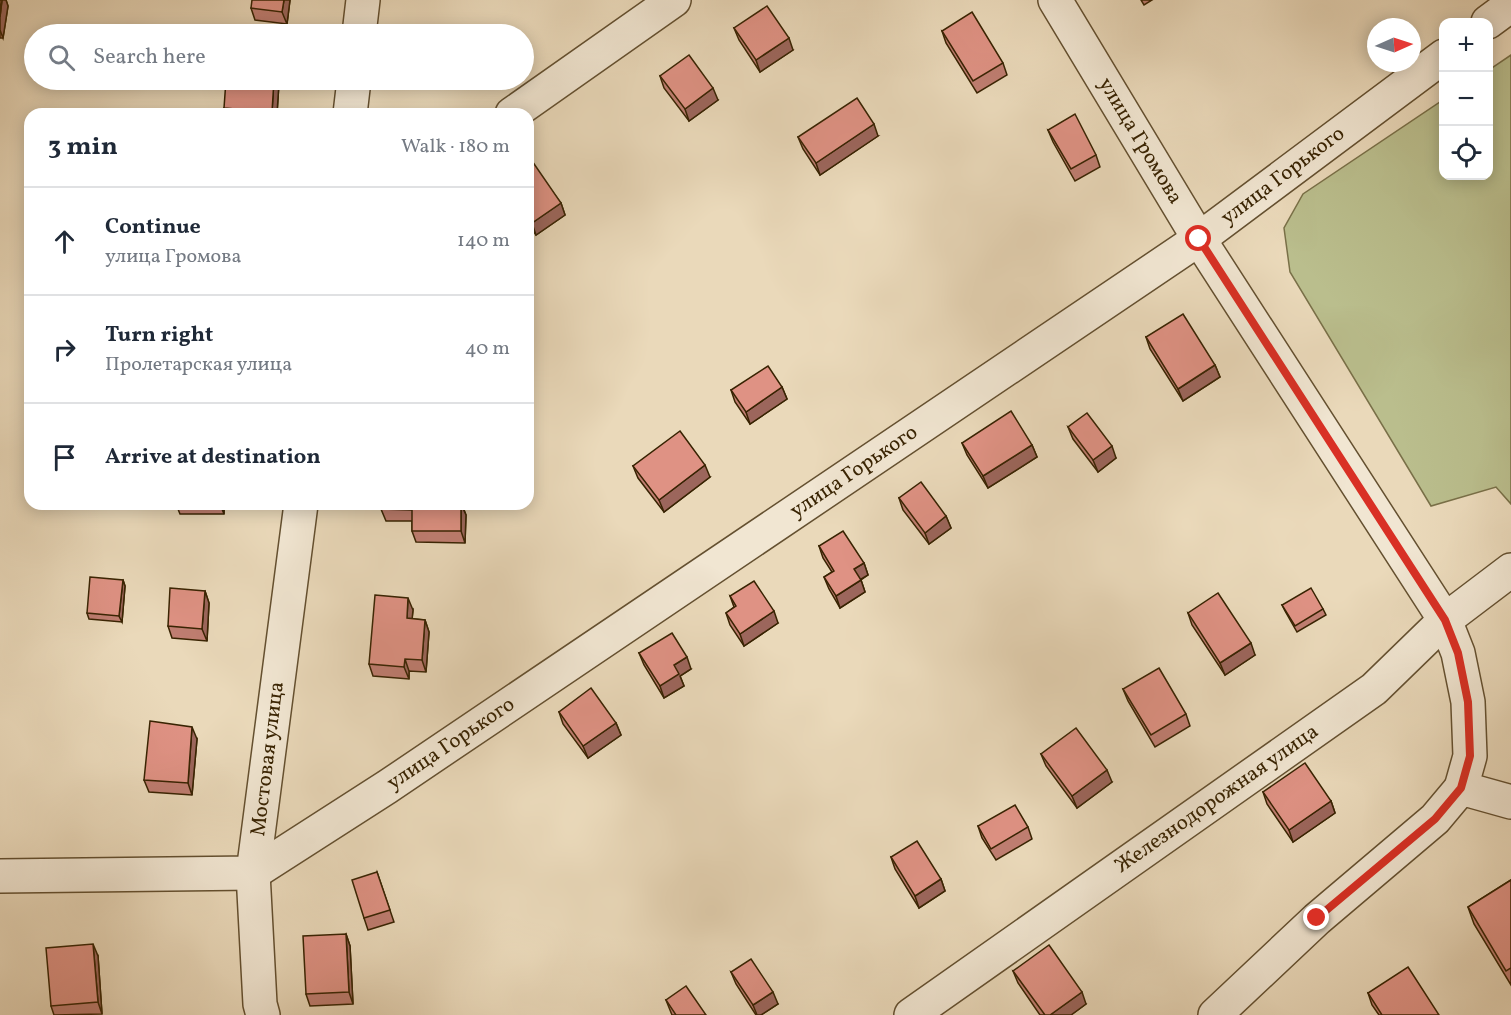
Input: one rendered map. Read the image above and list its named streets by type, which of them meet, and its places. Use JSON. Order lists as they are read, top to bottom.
{
  "streets": {
    "street": [
      "улица Громова",
      "улица Горького",
      "Мостовая улица",
      "Железнодорожная улица"
    ]
  },
  "crossings": [
    ["улица Громова", "улица Горького"],
    ["улица Громова", "Железнодорожная улица"],
    ["улица Горького", "Мостовая улица"]
  ],
  "north": "right",
  "page": {
    "map_buttons": ["+", "−"],
    "search": "Search here",
    "heading": ["3 min", "Walk · 180 m"],
    "list": [
      ["Continue", "улица Громова", "140 m"],
      ["Turn right", "Пролетарская улица", "40 m"],
      "Arrive at destination"
    ]
  }
}
